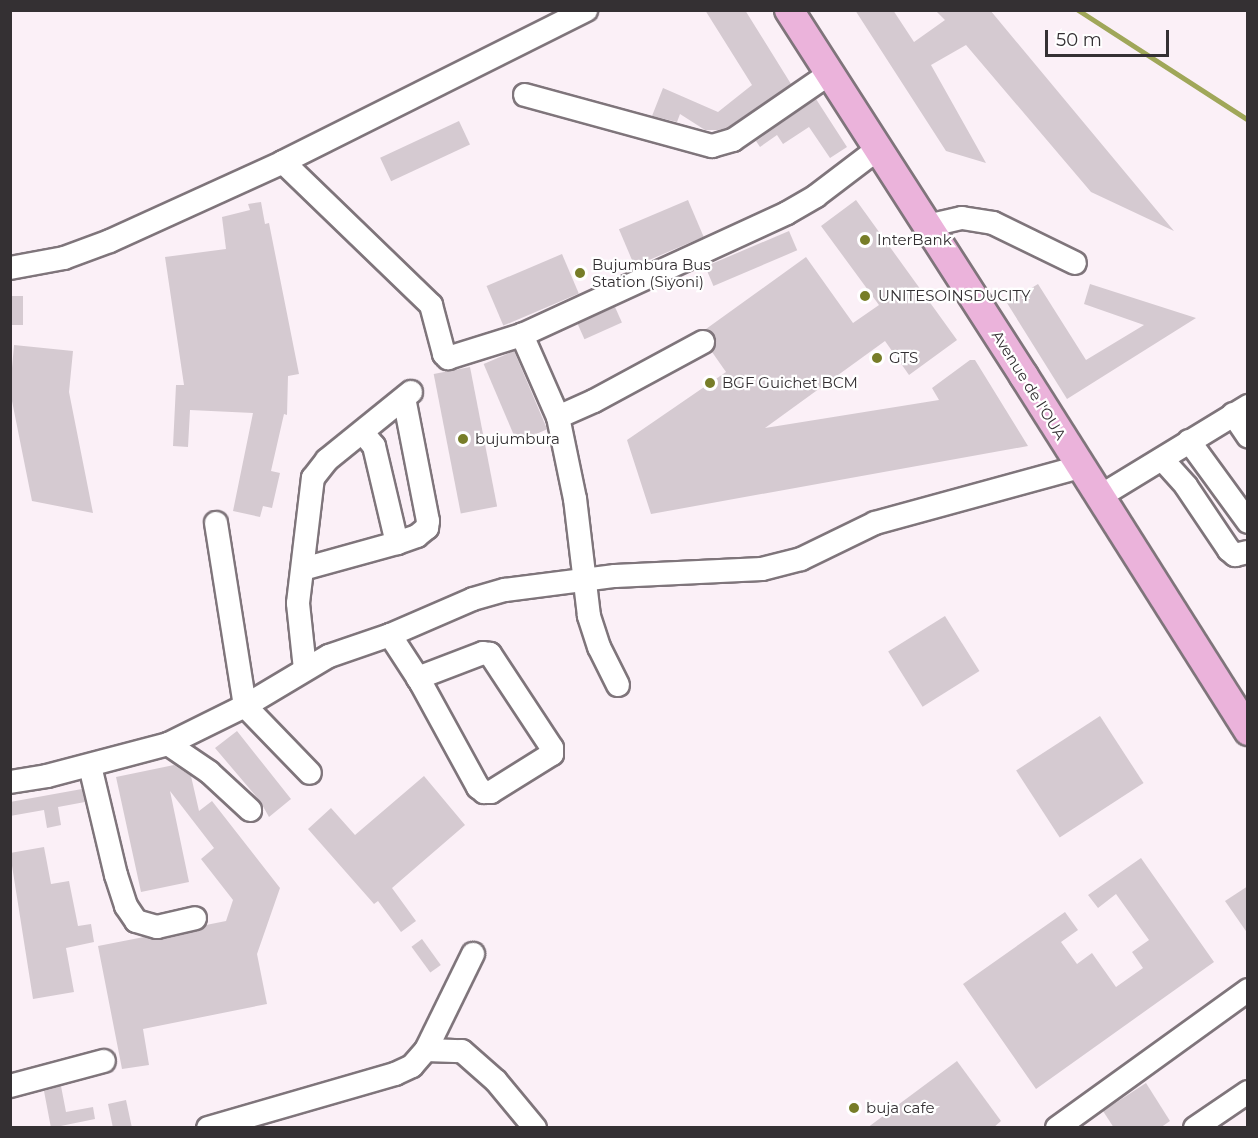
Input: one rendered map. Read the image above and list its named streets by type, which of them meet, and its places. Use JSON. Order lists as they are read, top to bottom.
{
  "streets": {
    "main road": ["Avenue de l'OUA"]
  },
  "places": [
    "InterBank",
    "Bujumbura Bus Station (Siyoni)",
    "UNITESOINSDUCITY",
    "GTS",
    "BGF Guichet BCM",
    "bujumbura",
    "buja cafe"
  ],
  "scale_bar": "50 m"
}
